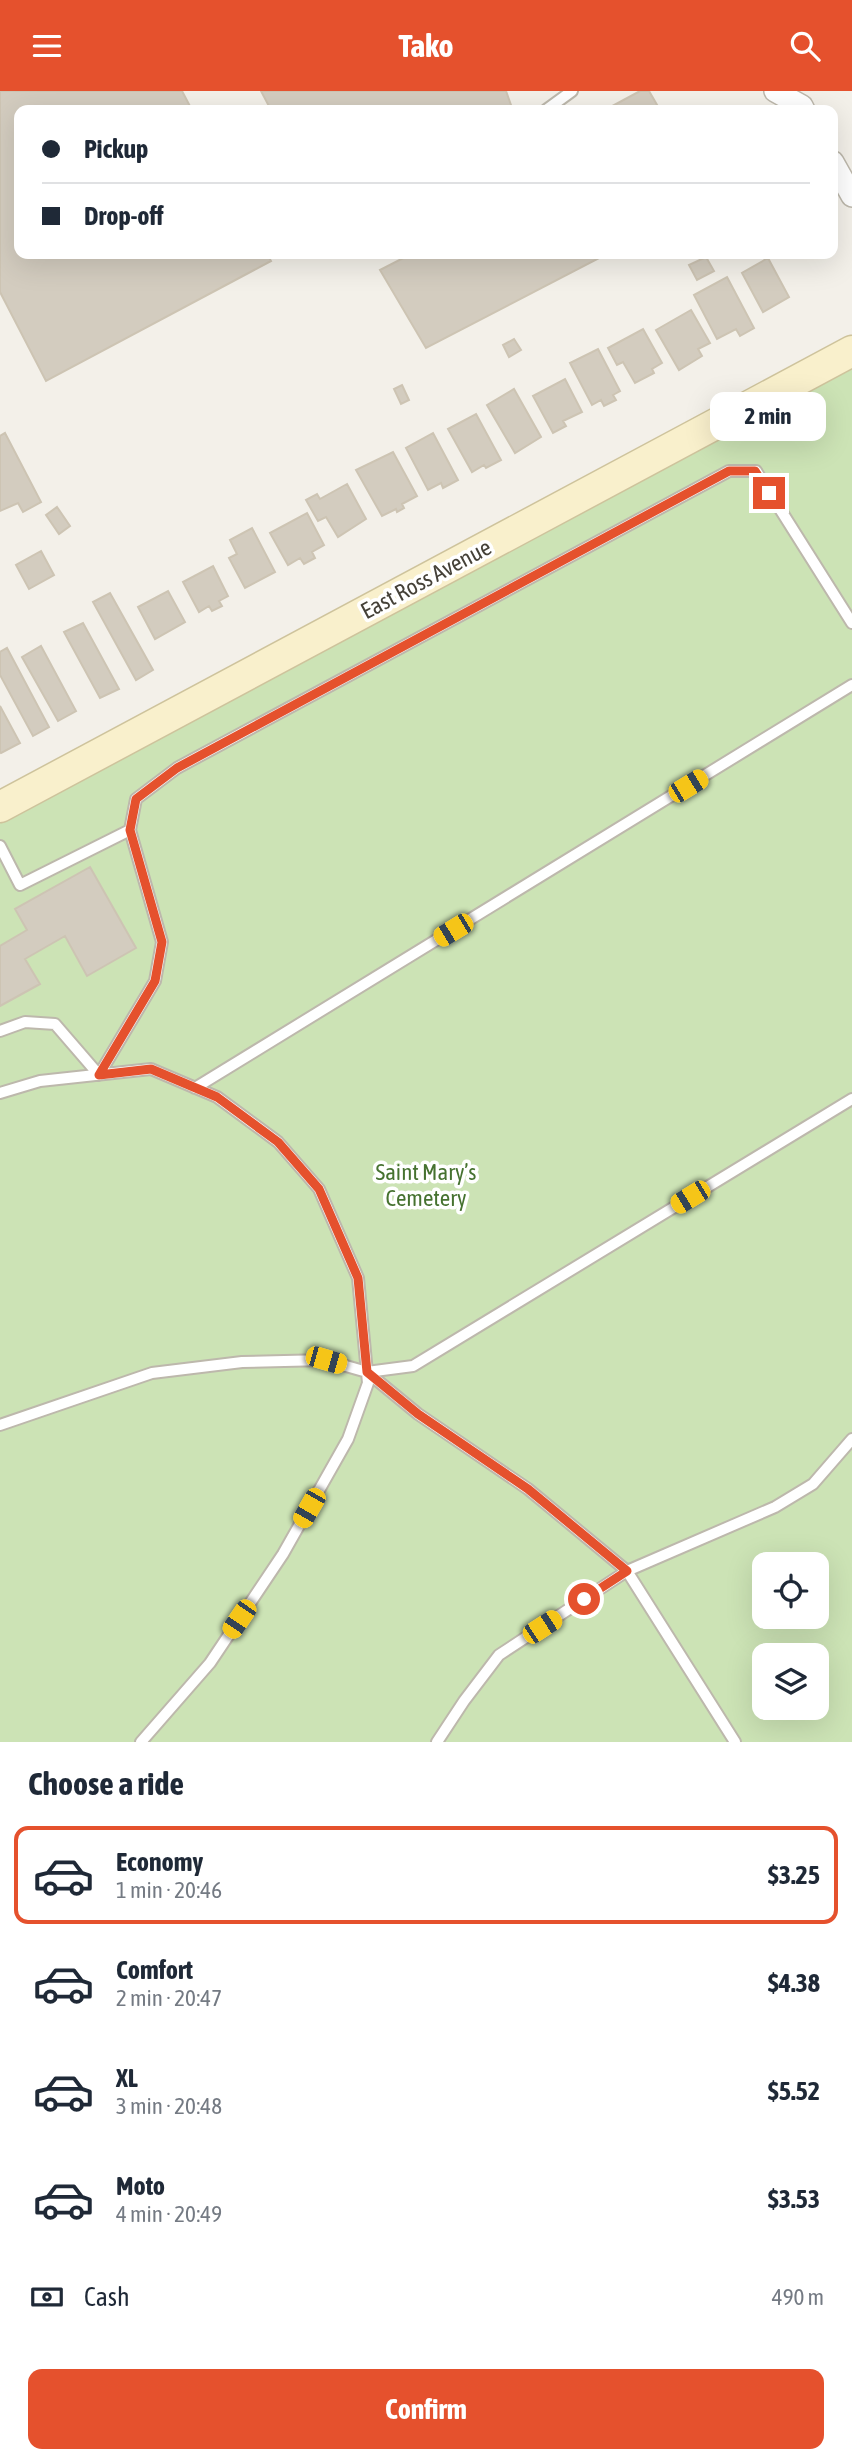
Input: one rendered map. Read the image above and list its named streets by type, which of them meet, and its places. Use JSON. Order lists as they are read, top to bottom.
{
  "streets": {
    "street": ["East Ross Avenue"]
  },
  "parks": ["Saint Mary’s Cemetery"],
  "page": {
    "header": "Tako",
    "banner": ["Pickup", "Drop-off"],
    "bubble": "2 min",
    "heading": "Choose a ride",
    "list": [
      {
        "name": "Economy",
        "note": "1 min · 20:46",
        "value": "$3.25"
      },
      {
        "name": "Comfort",
        "note": "2 min · 20:47",
        "value": "$4.38"
      },
      {
        "name": "XL",
        "note": "3 min · 20:48",
        "value": "$5.52"
      },
      {
        "name": "Moto",
        "note": "4 min · 20:49",
        "value": "$3.53"
      }
    ],
    "pay": ["Cash", "490 m"],
    "buttons": "Confirm"
  }
}
